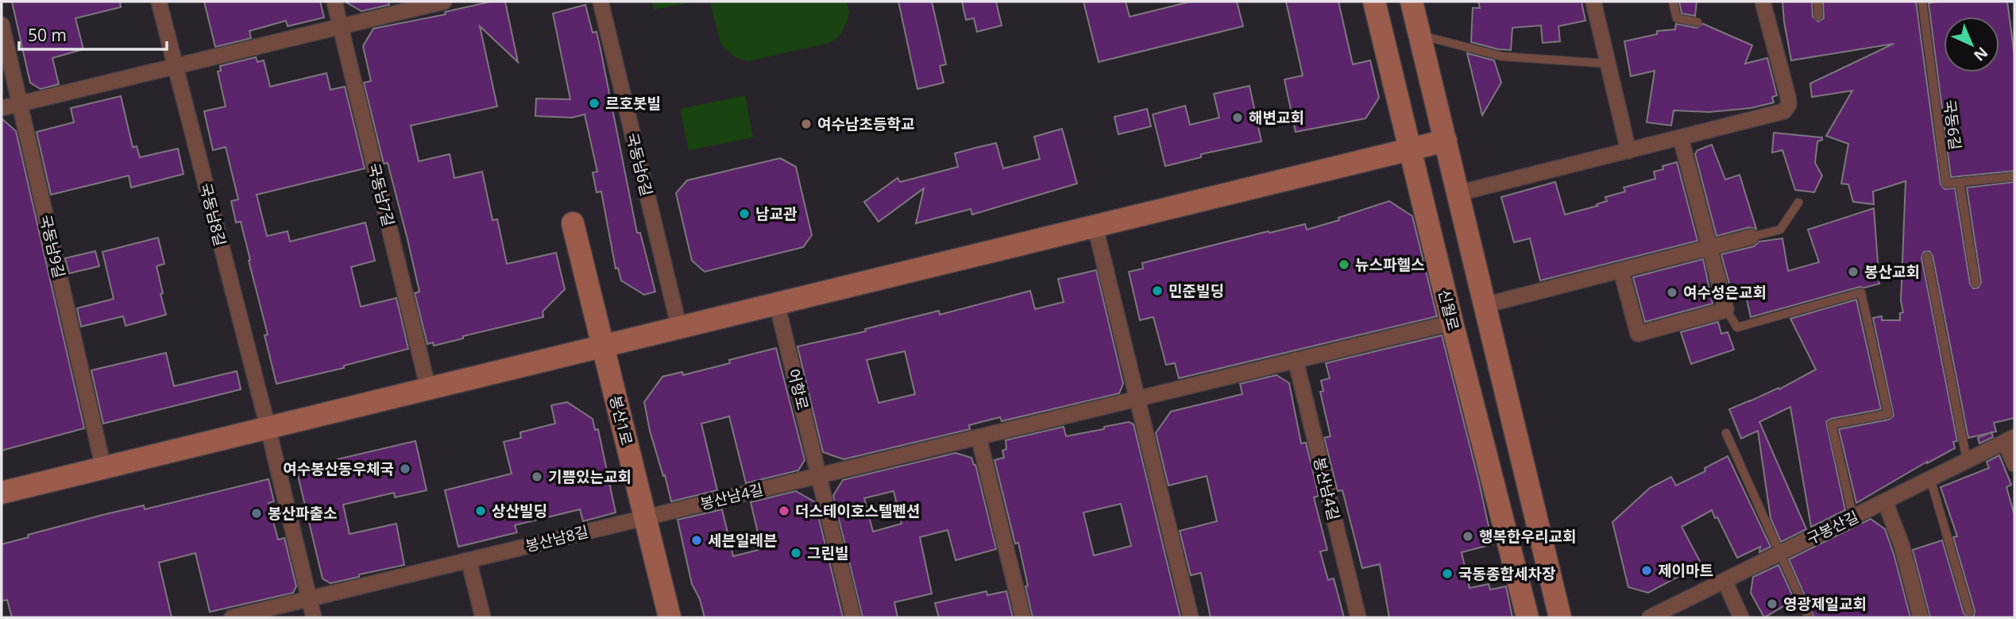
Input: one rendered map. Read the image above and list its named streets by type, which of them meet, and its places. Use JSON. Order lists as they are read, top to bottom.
{
  "streets": {
    "street": [
      "국동남6길",
      "국동남7길",
      "국동남8길",
      "국동남9길",
      "신월로",
      "어항로",
      "봉산1로",
      "봉산남4길",
      "구봉산길",
      "봉산남8길"
    ],
    "lane": ["국동6길"]
  },
  "crossings": [
    ["국동남8길", "봉산남8길"],
    ["신월로", "봉산남4길"],
    ["어항로", "봉산남4길"],
    ["봉산1로", "봉산남4길"],
    ["봉산1로", "봉산남8길"],
    ["봉산남4길", "봉산남8길"]
  ],
  "places": [
    "르호봇빌",
    "해변교회",
    "여수남초등학교",
    "남교관",
    "뉴스파헬스",
    "봉산교회",
    "민준빌딩",
    "여수성은교회",
    "여수봉산동우체국",
    "기쁨있는교회",
    "상산빌딩",
    "더스테이호스텔펜션",
    "봉산파출소",
    "행복한우리교회",
    "세븐일레븐",
    "그린빌",
    "제이마트",
    "국동종합세차장",
    "영광제일교회"
  ],
  "scale_bar": "50 m",
  "north": "bottom right"
}
